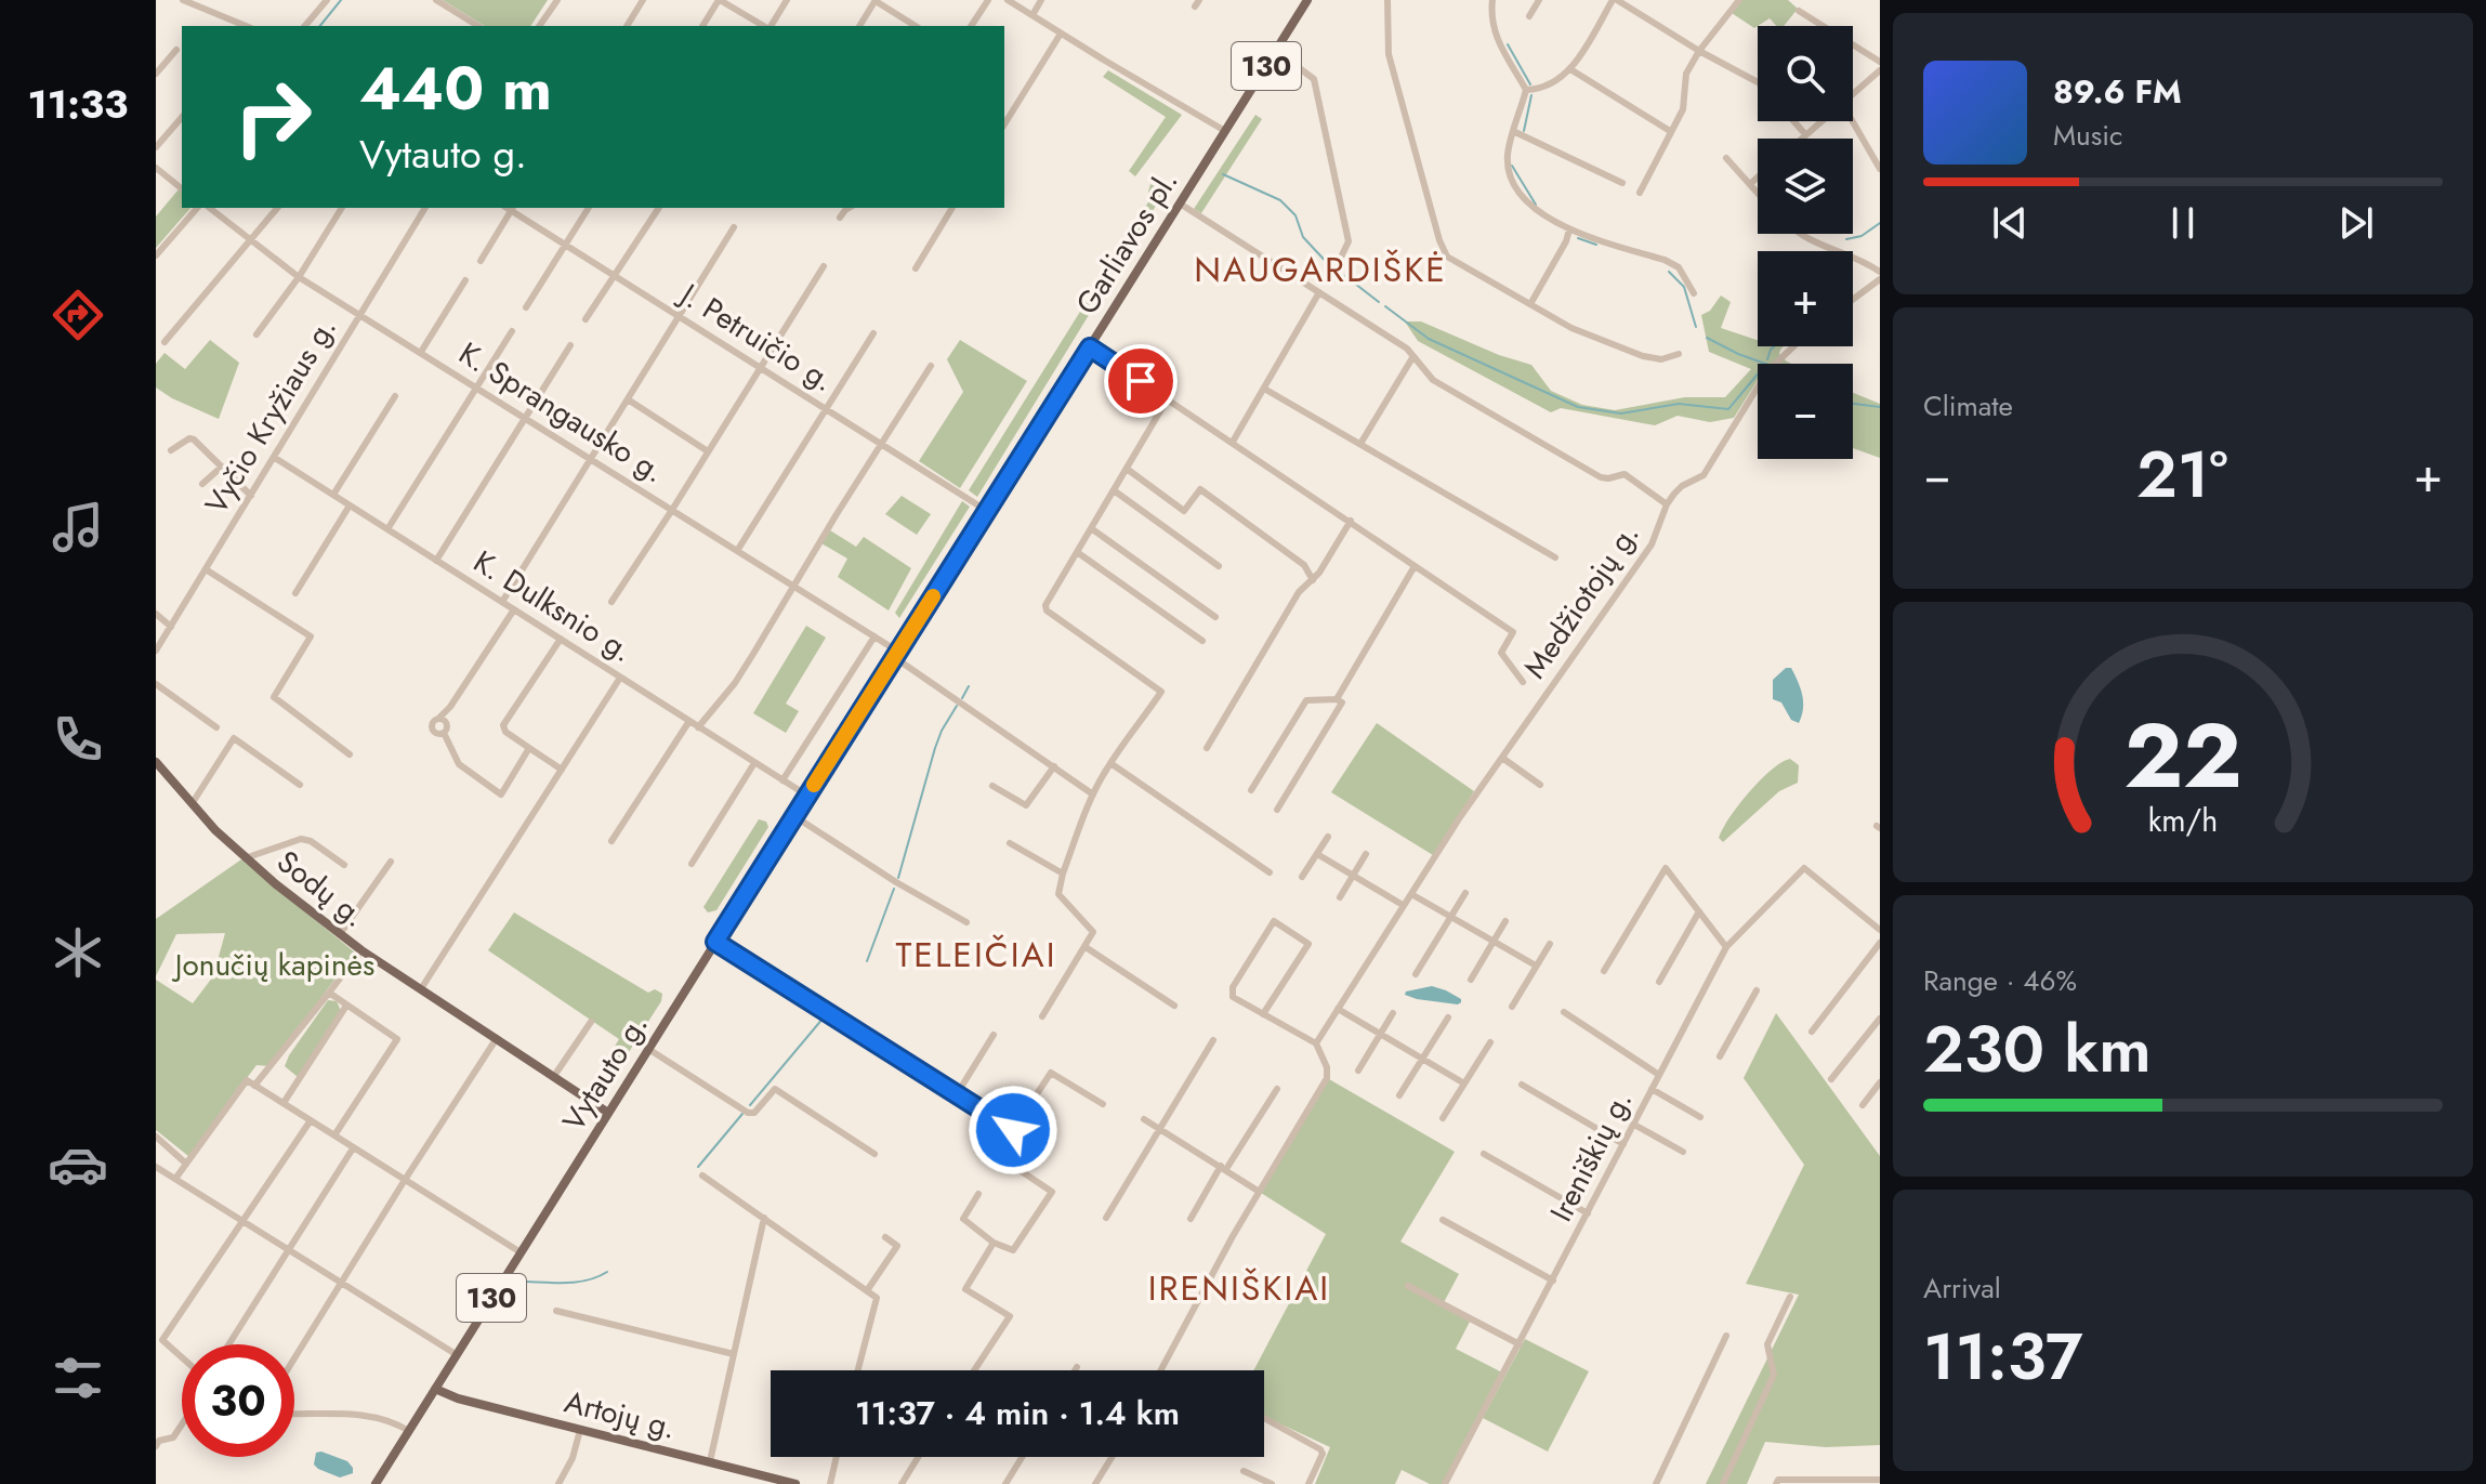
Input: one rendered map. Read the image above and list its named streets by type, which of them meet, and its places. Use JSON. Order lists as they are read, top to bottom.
{
  "streets": {
    "main road": [
      "130",
      "Garliavos pl.",
      "Sodų g.",
      "Vytauto g.",
      "Artojų g."
    ],
    "street": [
      "J. Petruičio g.",
      "K. Sprangausko g.",
      "Vyčio Kryžiaus g.",
      "Medžiotojų g.",
      "K. Dulksnio g.",
      "Ireniškių g."
    ]
  },
  "crossings": [
    ["130", "Garliavos pl."],
    ["Garliavos pl.", "J. Petruičio g."],
    ["Garliavos pl.", "K. Sprangausko g."],
    ["Garliavos pl.", "Medžiotojų g."],
    ["Garliavos pl.", "Vytauto g."],
    ["K. Sprangausko g.", "Vyčio Kryžiaus g."],
    ["Vyčio Kryžiaus g.", "K. Dulksnio g."],
    ["K. Dulksnio g.", "Vytauto g."],
    ["Sodų g.", "Vytauto g."],
    ["Vytauto g.", "Artojų g."]
  ],
  "districts": ["NAUGARDIŠKĖ", "TELEIČIAI", "IRENIŠKIAI"],
  "parks": ["Jonučių kapinės"],
  "page": {
    "tabs": "11:33",
    "map_buttons": ["+", "−"],
    "turn": ["440 m", "Vytauto g."],
    "song": ["89.6 FM", "Music"],
    "tile": [
      "Climate",
      ["Range · 46%", "230 km"],
      ["Arrival", "11:37"]
    ],
    "heat": ["−", "21°", "+"],
    "limit": "30",
    "trip": "11:37 · 4 min · 1.4 km",
    "gauge": ["22", "km/h"]
  }
}
